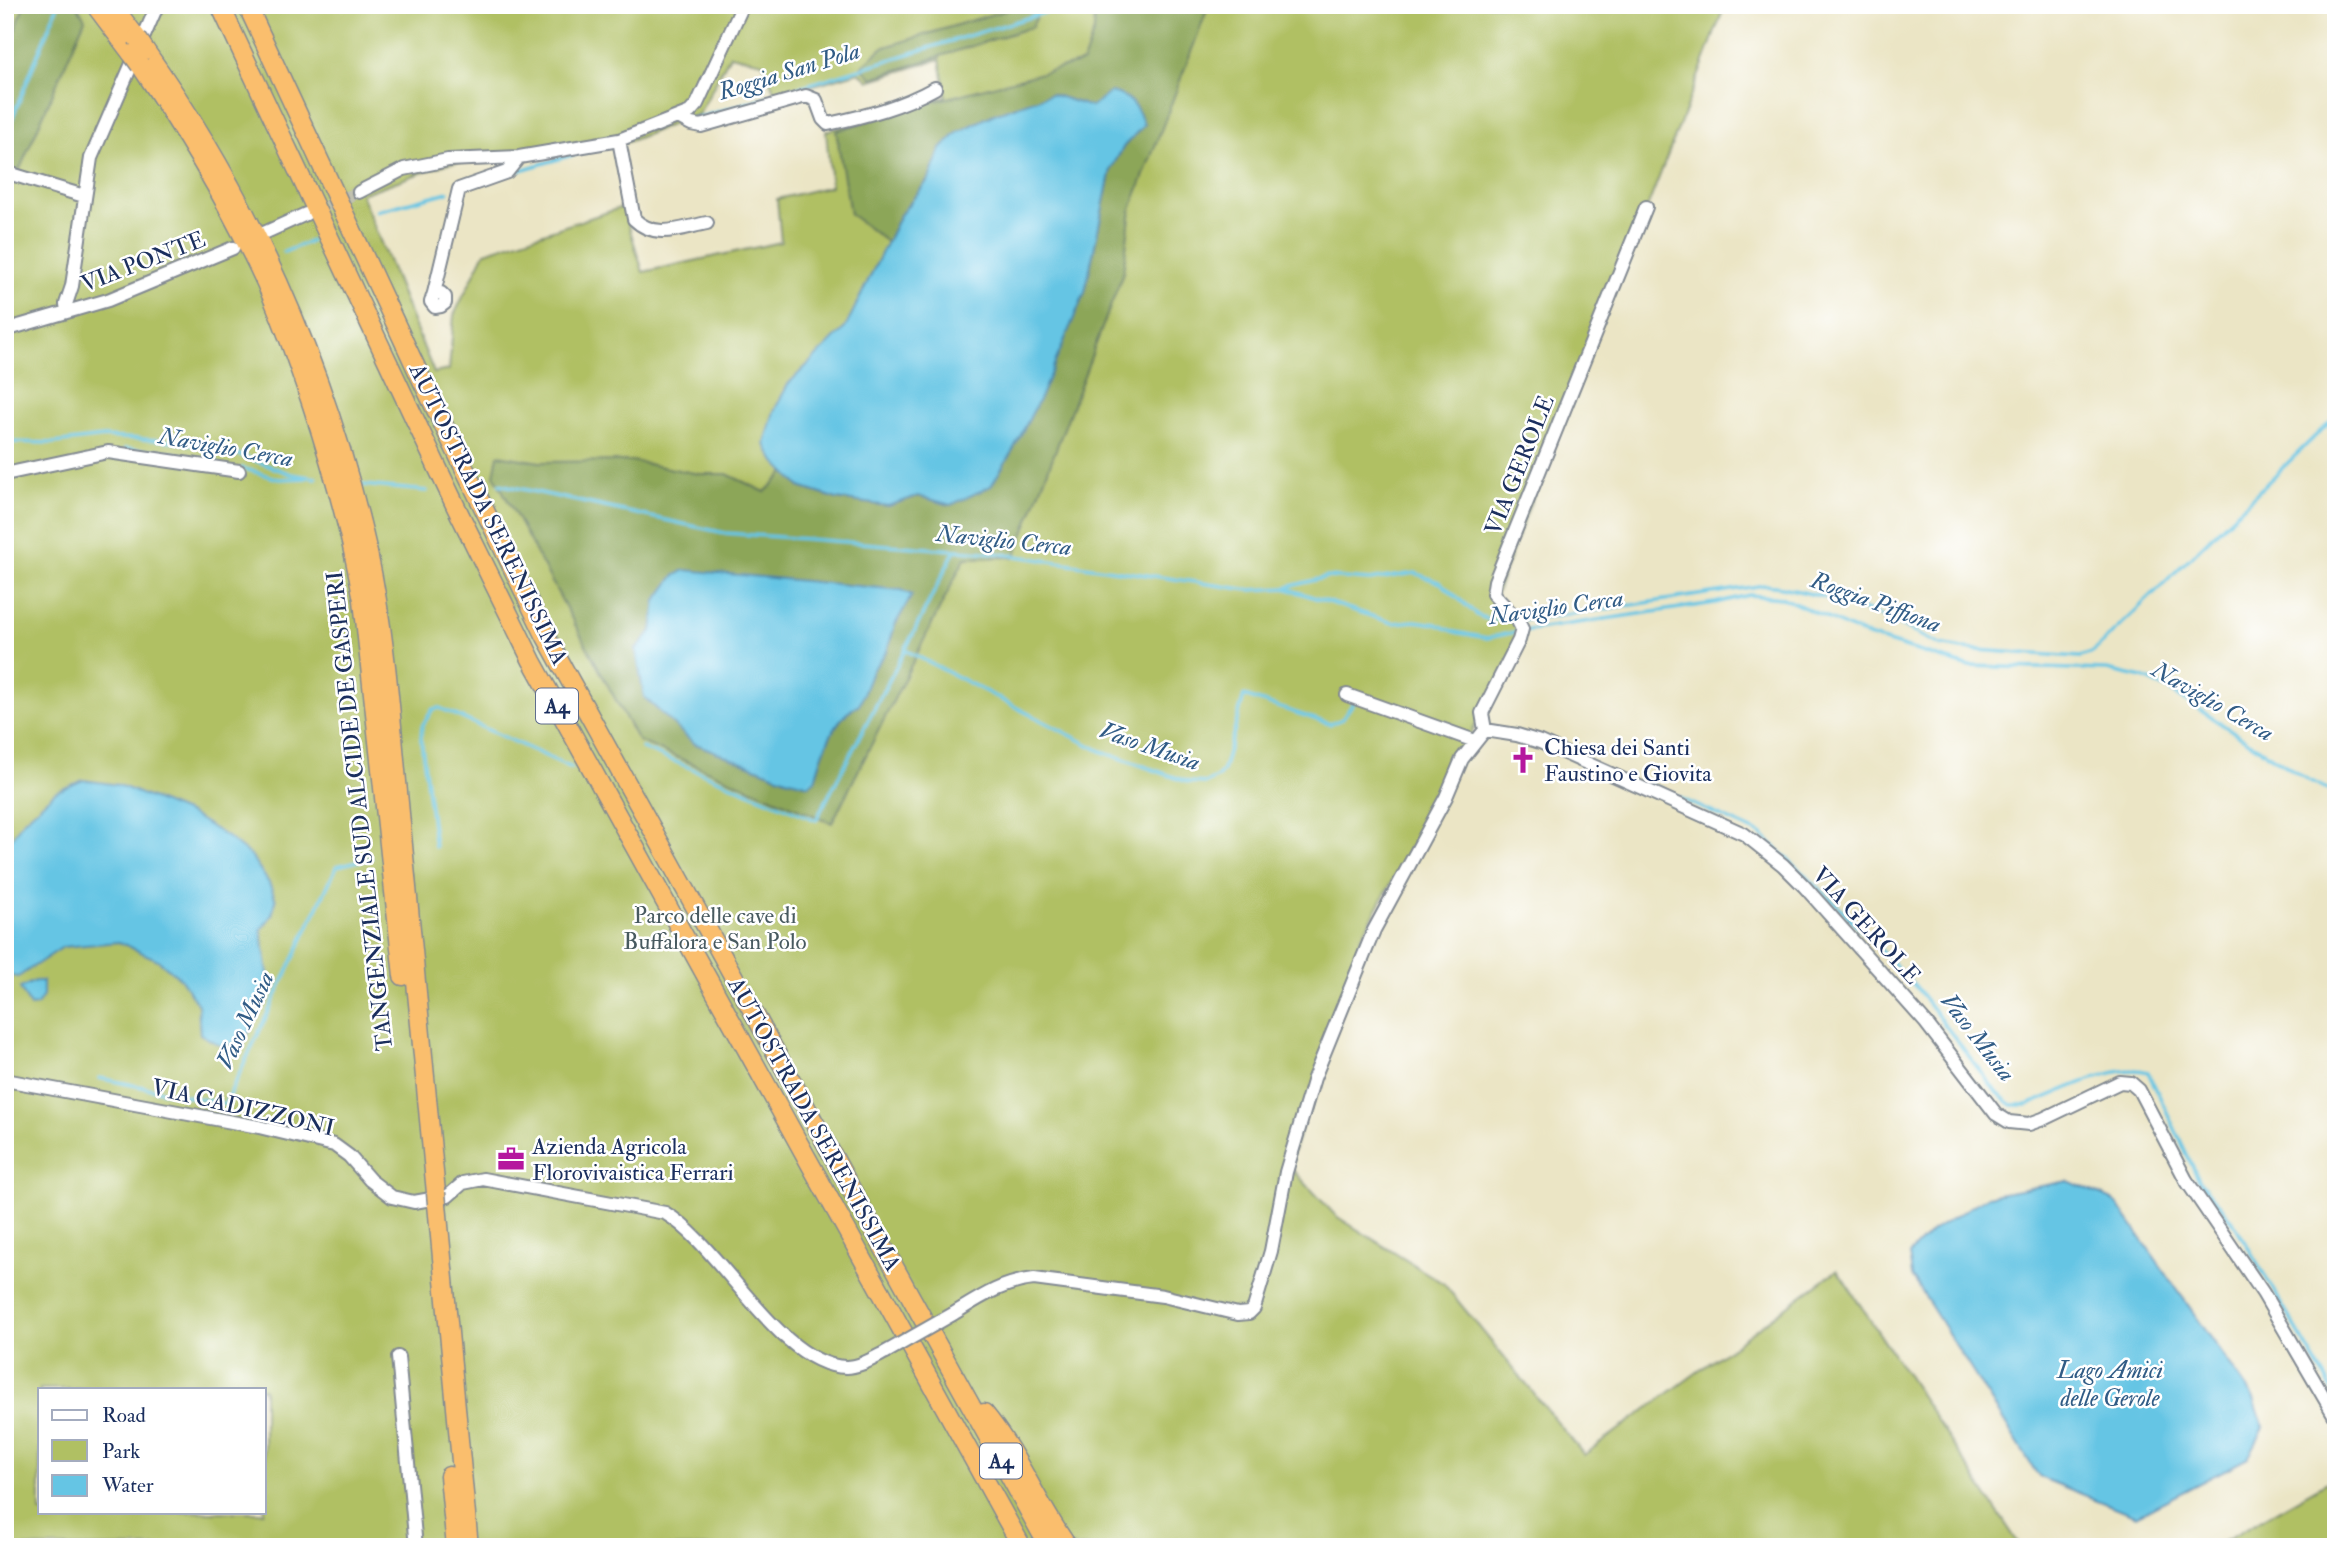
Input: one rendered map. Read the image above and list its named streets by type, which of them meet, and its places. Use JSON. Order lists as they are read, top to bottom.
{
  "streets": {
    "highway": ["AUTOSTRADA SERENISSIMA", "A4", "TANGENZIALE SUD ALCIDE DE GASPERI"],
    "street": ["VIA PONTE", "VIA GEROLE", "VIA CADIZZONI"]
  },
  "water": [
    "Roggia San Pola",
    "Naviglio Cerca",
    "Roggia Piffiona",
    "Vaso Musia",
    "Lago Amici delle Gerole"
  ],
  "parks": ["Parco delle cave di Buffalora e San Polo"],
  "places": {
    "church": ["Chiesa dei Santi Faustino e Giovita"],
    "office": ["Azienda Agricola Florovivaistica Ferrari"]
  },
  "legend": ["Road", "Park", "Water"]
}
